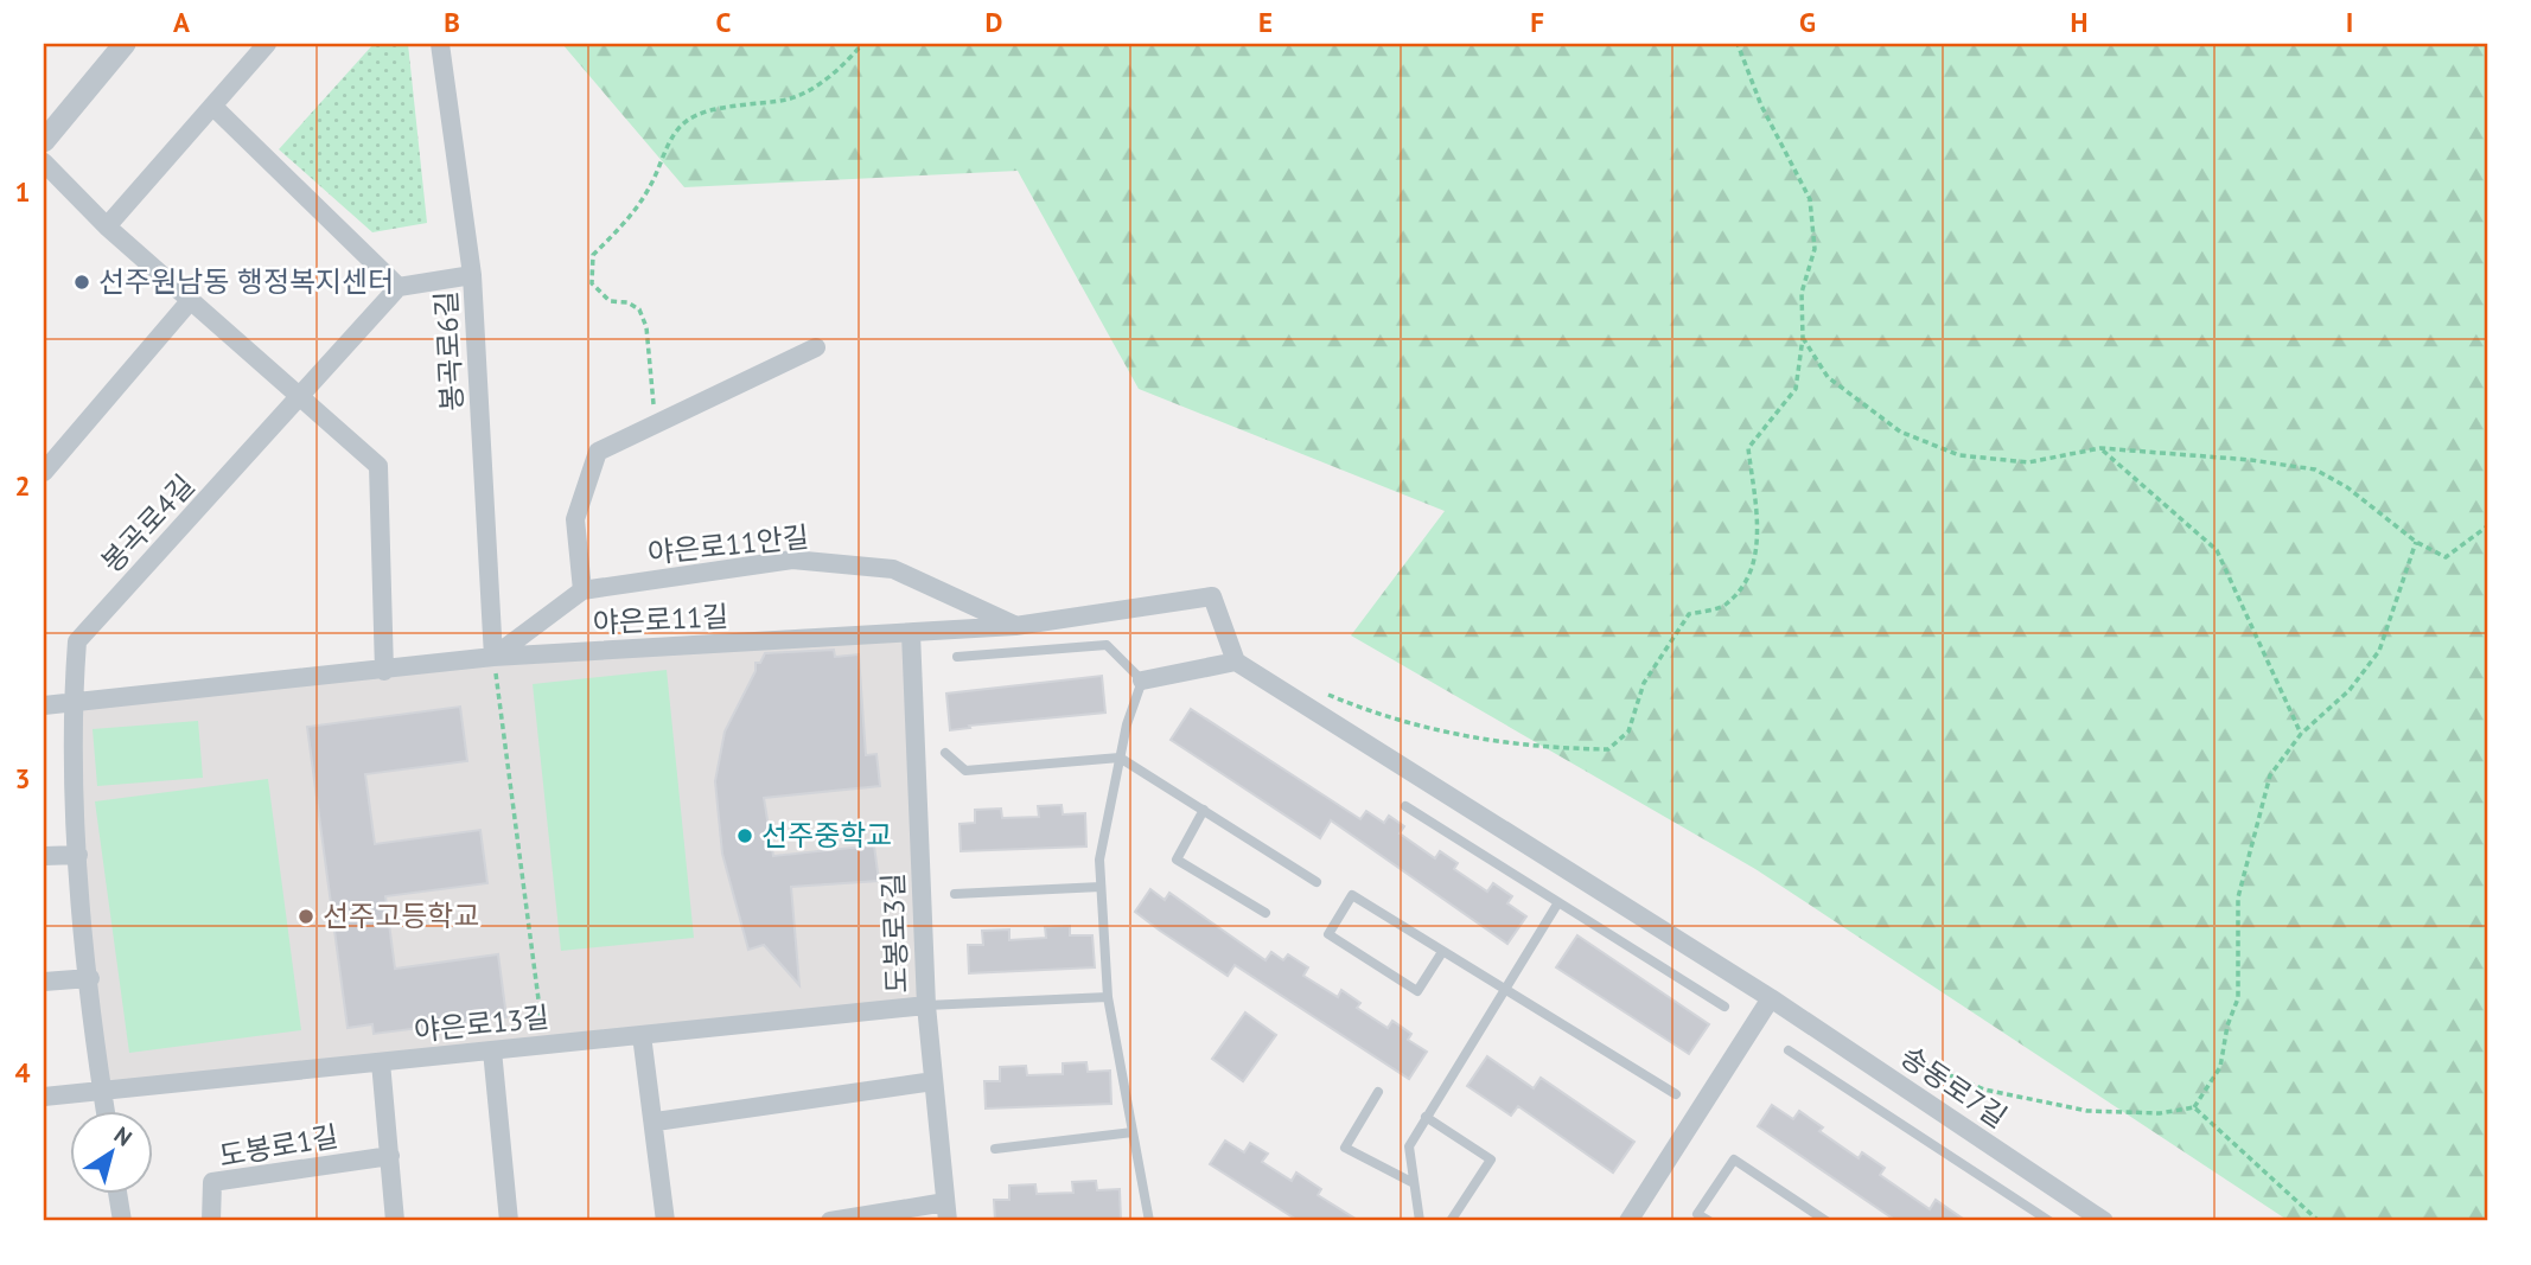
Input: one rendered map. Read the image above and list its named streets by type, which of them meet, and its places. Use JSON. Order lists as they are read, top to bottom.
{
  "streets": {
    "street": [
      "봉곡로6길",
      "봉곡로4길",
      "야은로11안길",
      "야은로11길",
      "도봉로3길",
      "야은로13길",
      "송동로7길",
      "도봉로1길"
    ]
  },
  "crossings": [
    ["봉곡로6길", "야은로11안길"],
    ["봉곡로6길", "야은로11길"],
    ["봉곡로4길", "야은로11길"],
    ["야은로11안길", "야은로11길"],
    ["야은로11길", "도봉로3길"],
    ["야은로11길", "송동로7길"],
    ["도봉로3길", "야은로13길"]
  ],
  "places": ["선주원남동 행정복지센터", "선주중학교", "선주고등학교"],
  "north": "top right",
  "grid": {
    "columns": [
      "A",
      "B",
      "C",
      "D",
      "E",
      "F",
      "G",
      "H",
      "I"
    ],
    "rows": [
      "1",
      "2",
      "3",
      "4"
    ]
  }
}
